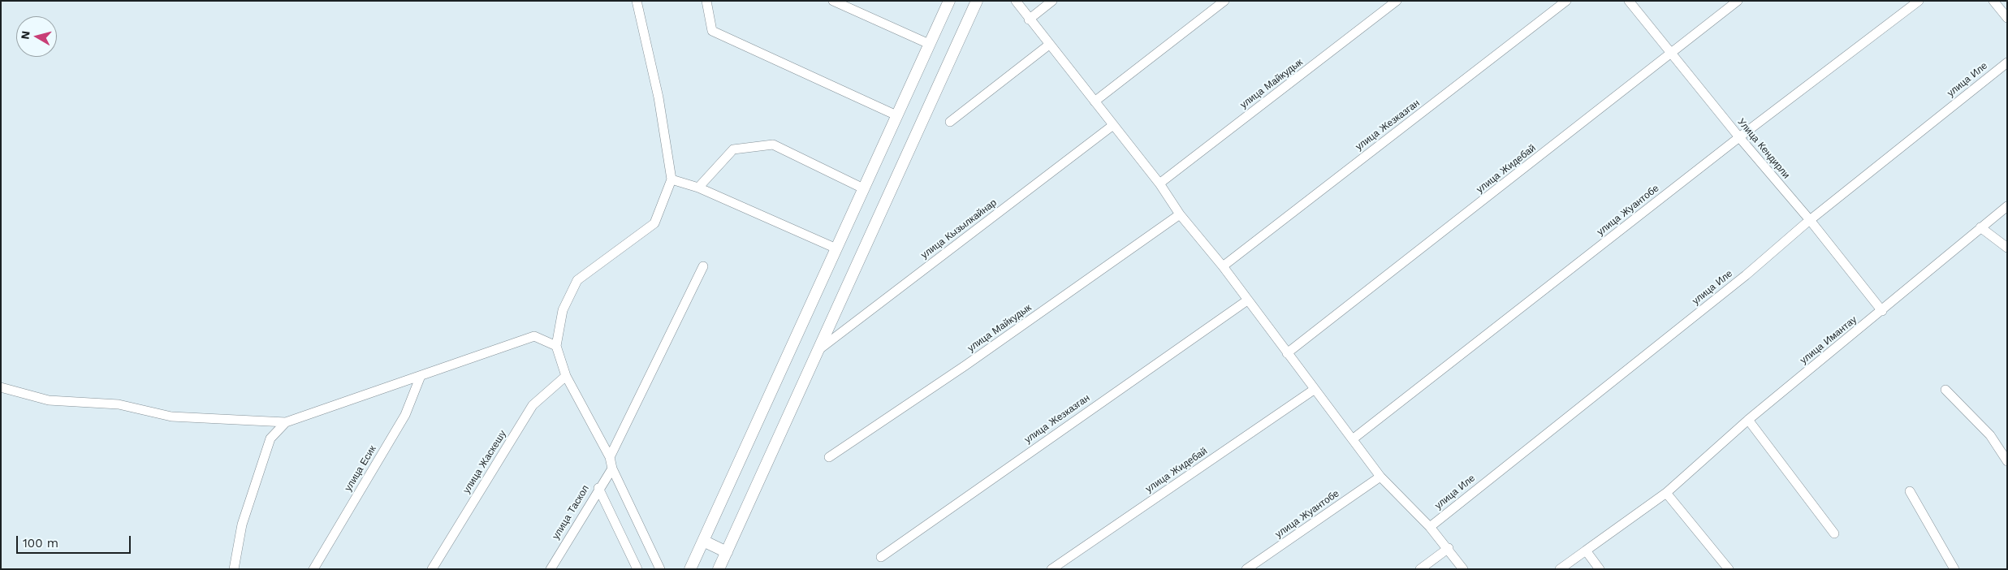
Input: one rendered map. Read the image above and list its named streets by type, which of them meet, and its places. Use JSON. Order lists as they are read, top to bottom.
{
  "streets": {
    "street": [
      "улица Иле",
      "улица Майкудык",
      "улица Жезказган",
      "Улица Кендирли",
      "улица Жидебай",
      "улица Жуантобе",
      "улица Кызылкайнар",
      "улица Имантау",
      "улица Жаскешу",
      "улица Есик",
      "улица Таскол"
    ]
  },
  "crossings": [
    ["улица Иле", "Улица Кендирли"],
    ["Улица Кендирли", "улица Жидебай"],
    ["Улица Кендирли", "улица Жуантобе"],
    ["Улица Кендирли", "улица Имантау"]
  ],
  "scale_bar": "100 m",
  "north": "left"
}
